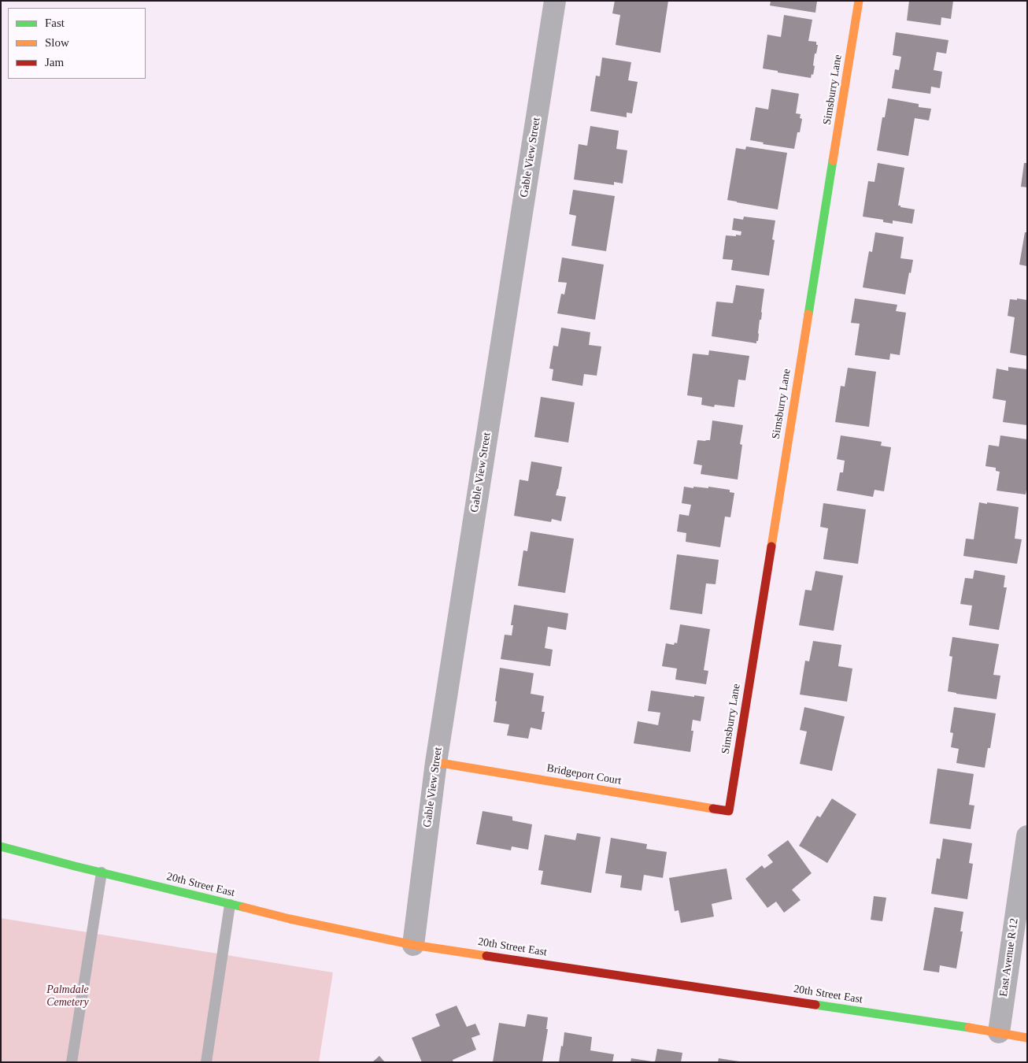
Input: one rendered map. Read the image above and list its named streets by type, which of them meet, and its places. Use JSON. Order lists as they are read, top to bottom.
{
  "streets": {
    "street": [
      "Simsburry Lane",
      "Gable View Street",
      "Bridgeport Court",
      "20th Street East",
      "East Avenue R 12"
    ]
  },
  "crossings": [
    ["Simsburry Lane", "Bridgeport Court"],
    ["Gable View Street", "Bridgeport Court"],
    ["Gable View Street", "20th Street East"],
    ["20th Street East", "East Avenue R 12"]
  ],
  "parks": ["Palmdale Cemetery"],
  "legend": ["Fast", "Slow", "Jam"]
}
